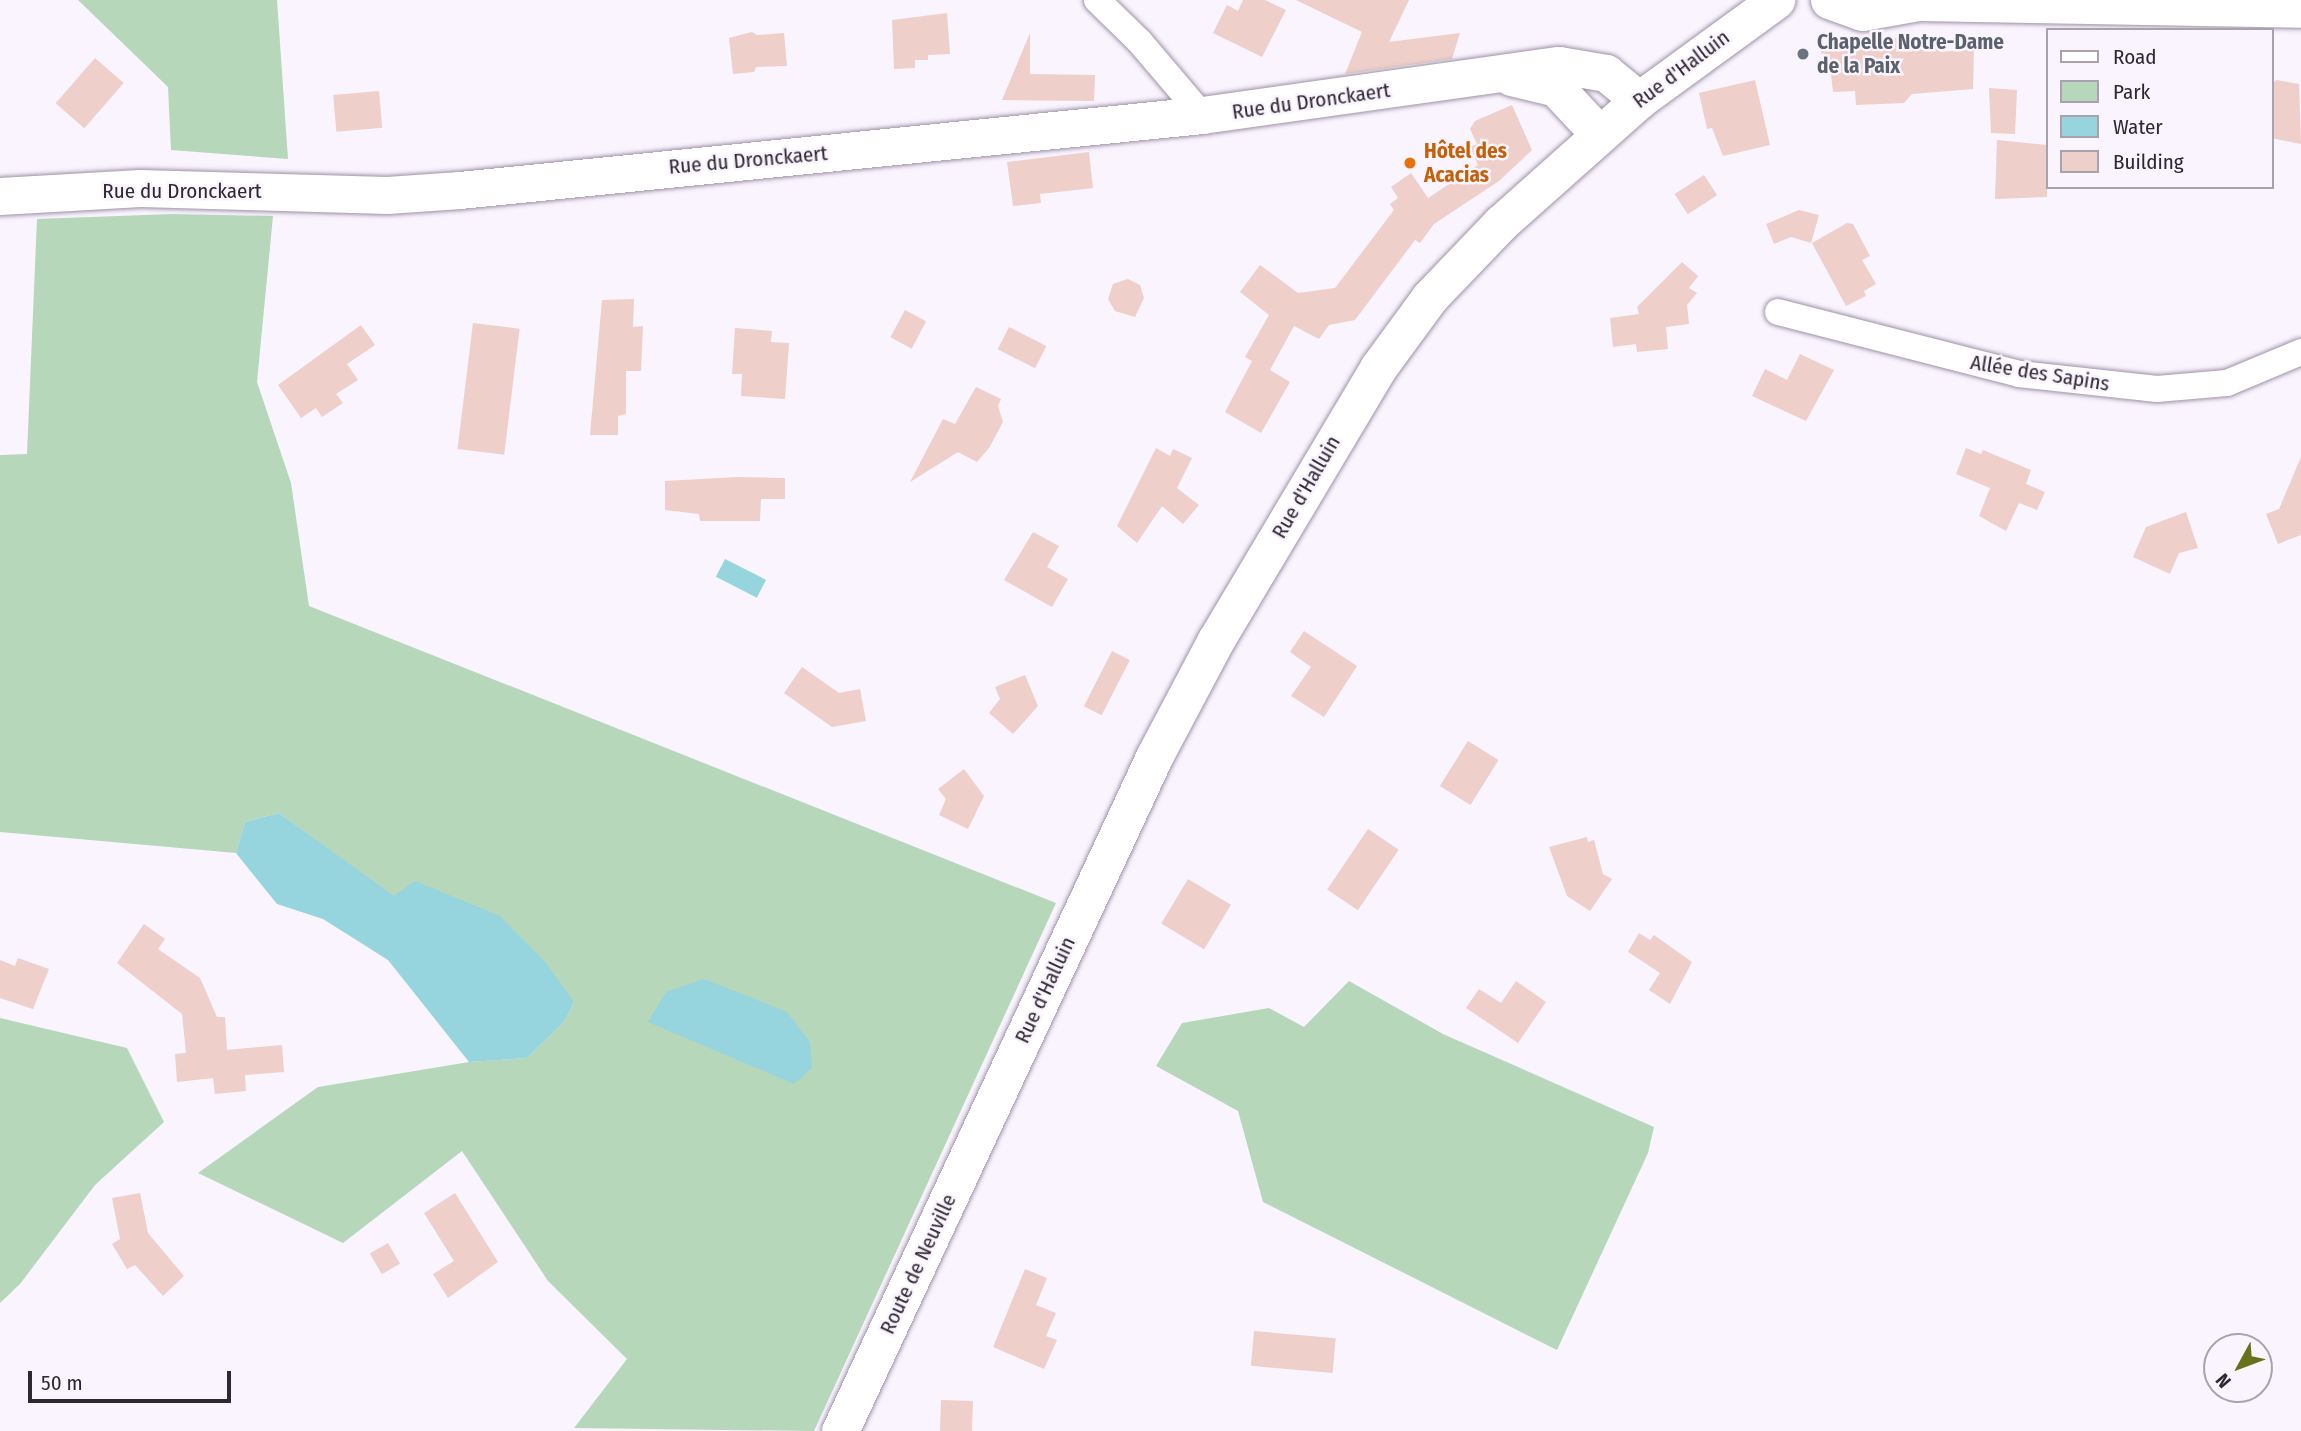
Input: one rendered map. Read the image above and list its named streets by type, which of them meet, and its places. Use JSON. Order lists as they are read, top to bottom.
{
  "streets": {
    "main road": ["Rue d'Halluin", "Rue du Dronckaert", "Route de Neuville"],
    "street": ["Allée des Sapins"]
  },
  "crossings": [
    ["Rue d'Halluin", "Rue du Dronckaert"],
    ["Rue d'Halluin", "Route de Neuville"]
  ],
  "places": ["Chapelle Notre-Dame de la Paix", "Hôtel des Acacias"],
  "legend": [
    "Road",
    "Park",
    "Water",
    "Building"
  ],
  "scale_bar": "50 m",
  "north": "bottom left"
}
